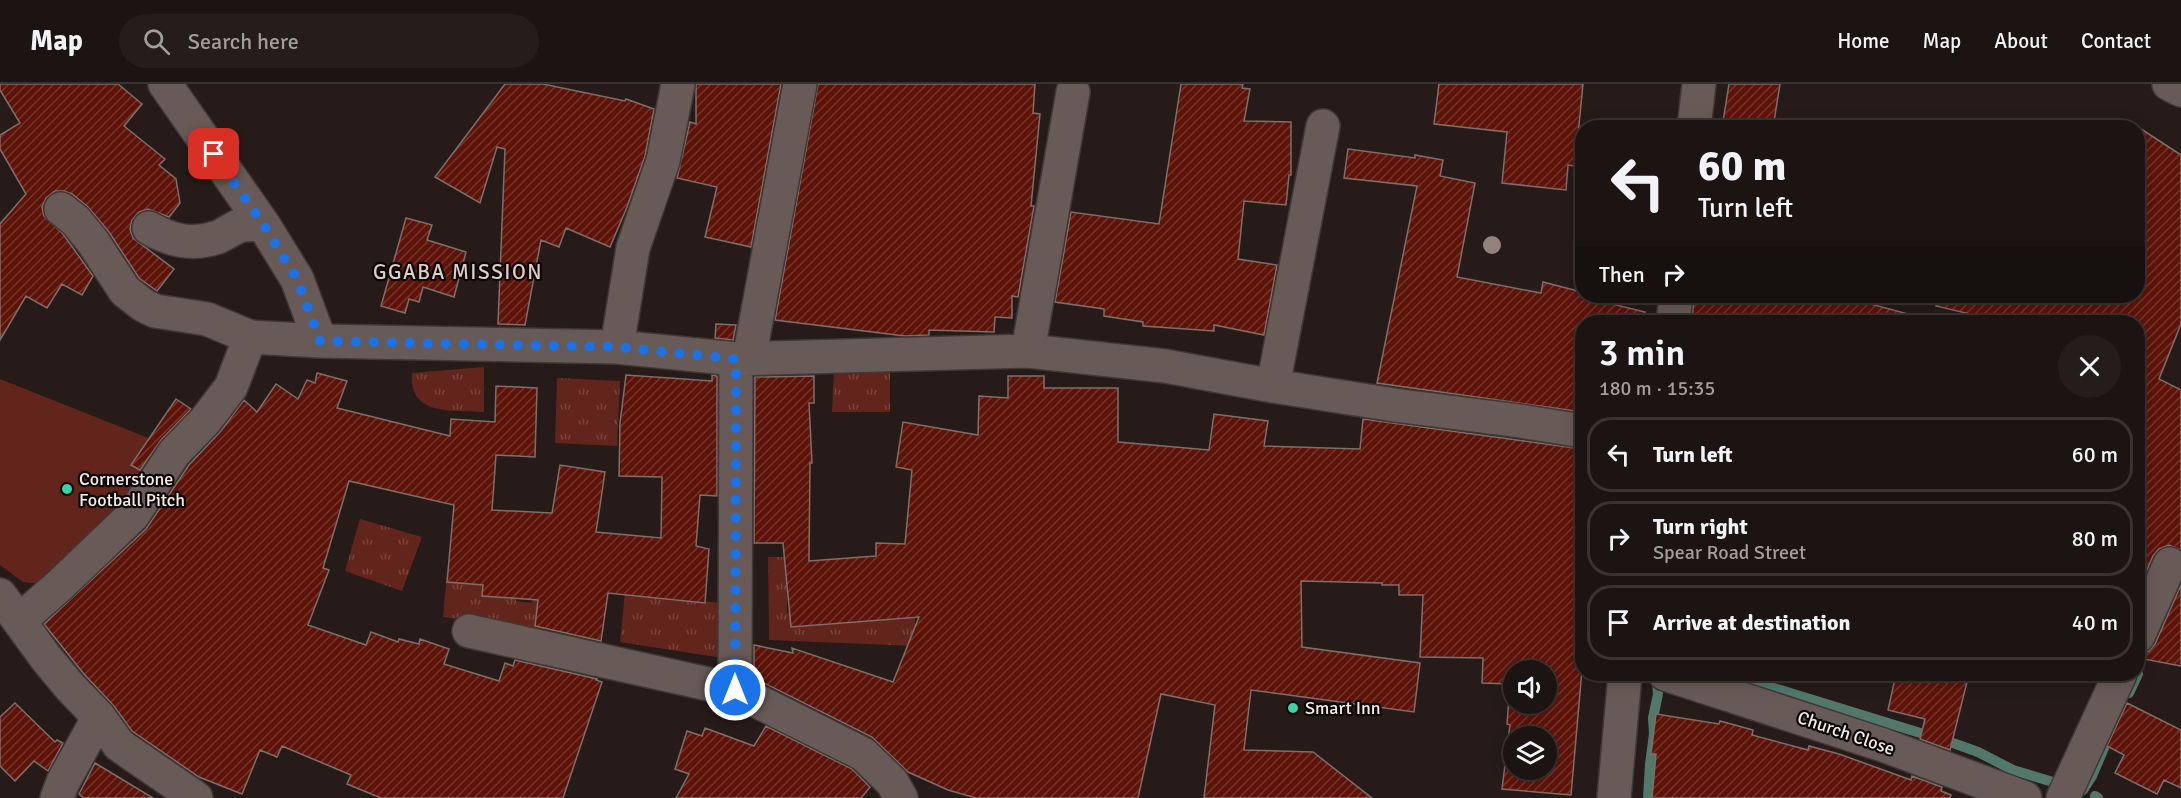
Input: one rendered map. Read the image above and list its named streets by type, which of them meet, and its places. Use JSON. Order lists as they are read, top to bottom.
{
  "streets": {
    "street": ["Church Close"]
  },
  "districts": ["GGABA MISSION"],
  "places": ["Cornerstone Football Pitch", "Smart Inn"],
  "page": {
    "header": "Map",
    "search": "Search here",
    "nav": [
      "Home",
      "Map",
      "About",
      "Contact"
    ],
    "turn": ["60 m", "Turn left"],
    "then": "Then",
    "heading": ["3 min", "180 m · 15:35"],
    "list": [
      {
        "name": "Turn left",
        "value": "60 m"
      },
      {
        "name": "Turn right",
        "note": "Spear Road Street",
        "value": "80 m"
      },
      {
        "name": "Arrive at destination",
        "value": "40 m"
      }
    ]
  }
}
